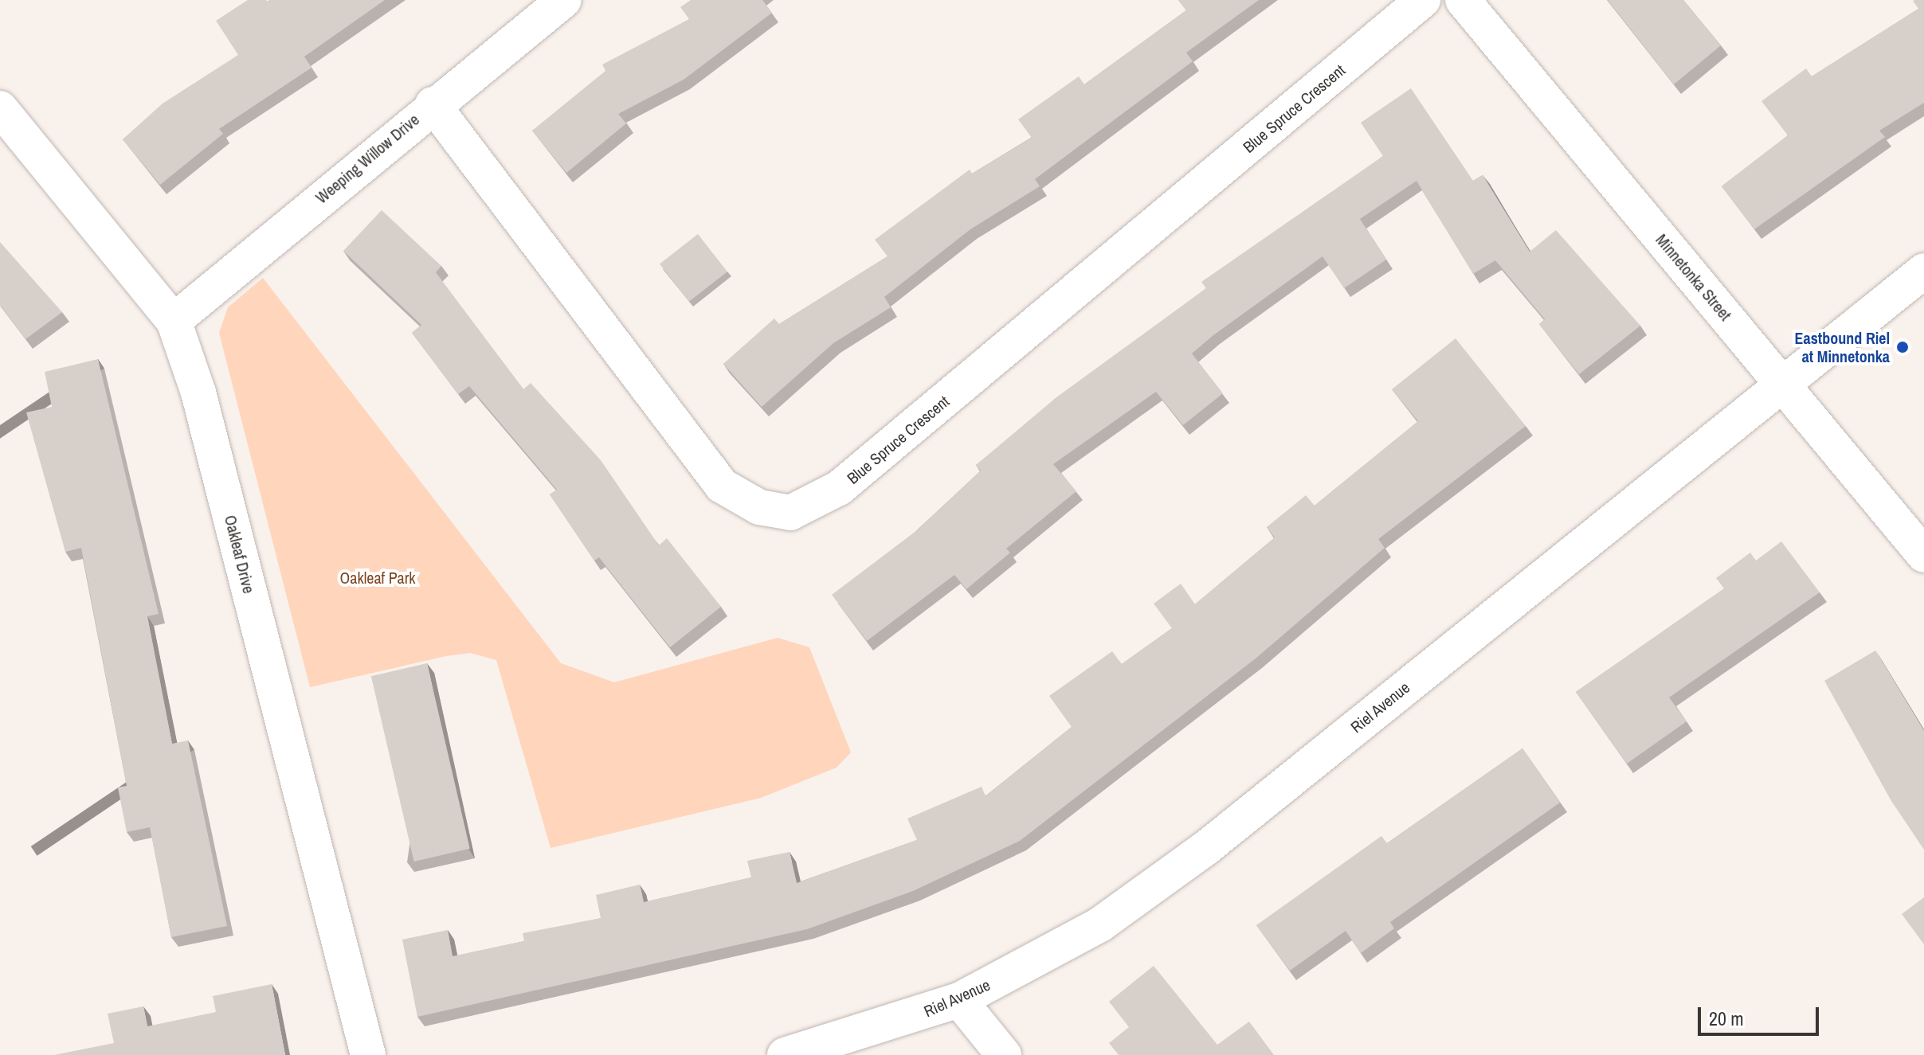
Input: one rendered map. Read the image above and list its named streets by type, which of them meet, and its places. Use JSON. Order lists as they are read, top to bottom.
{
  "streets": {
    "street": [
      "Blue Spruce Crescent",
      "Weeping Willow Drive",
      "Minnetonka Street",
      "Oakleaf Drive",
      "Riel Avenue"
    ]
  },
  "crossings": [
    ["Blue Spruce Crescent", "Weeping Willow Drive"],
    ["Weeping Willow Drive", "Oakleaf Drive"],
    ["Minnetonka Street", "Riel Avenue"]
  ],
  "parks": ["Oakleaf Park"],
  "places": ["Eastbound Riel at Minnetonka"],
  "scale_bar": "20 m"
}
